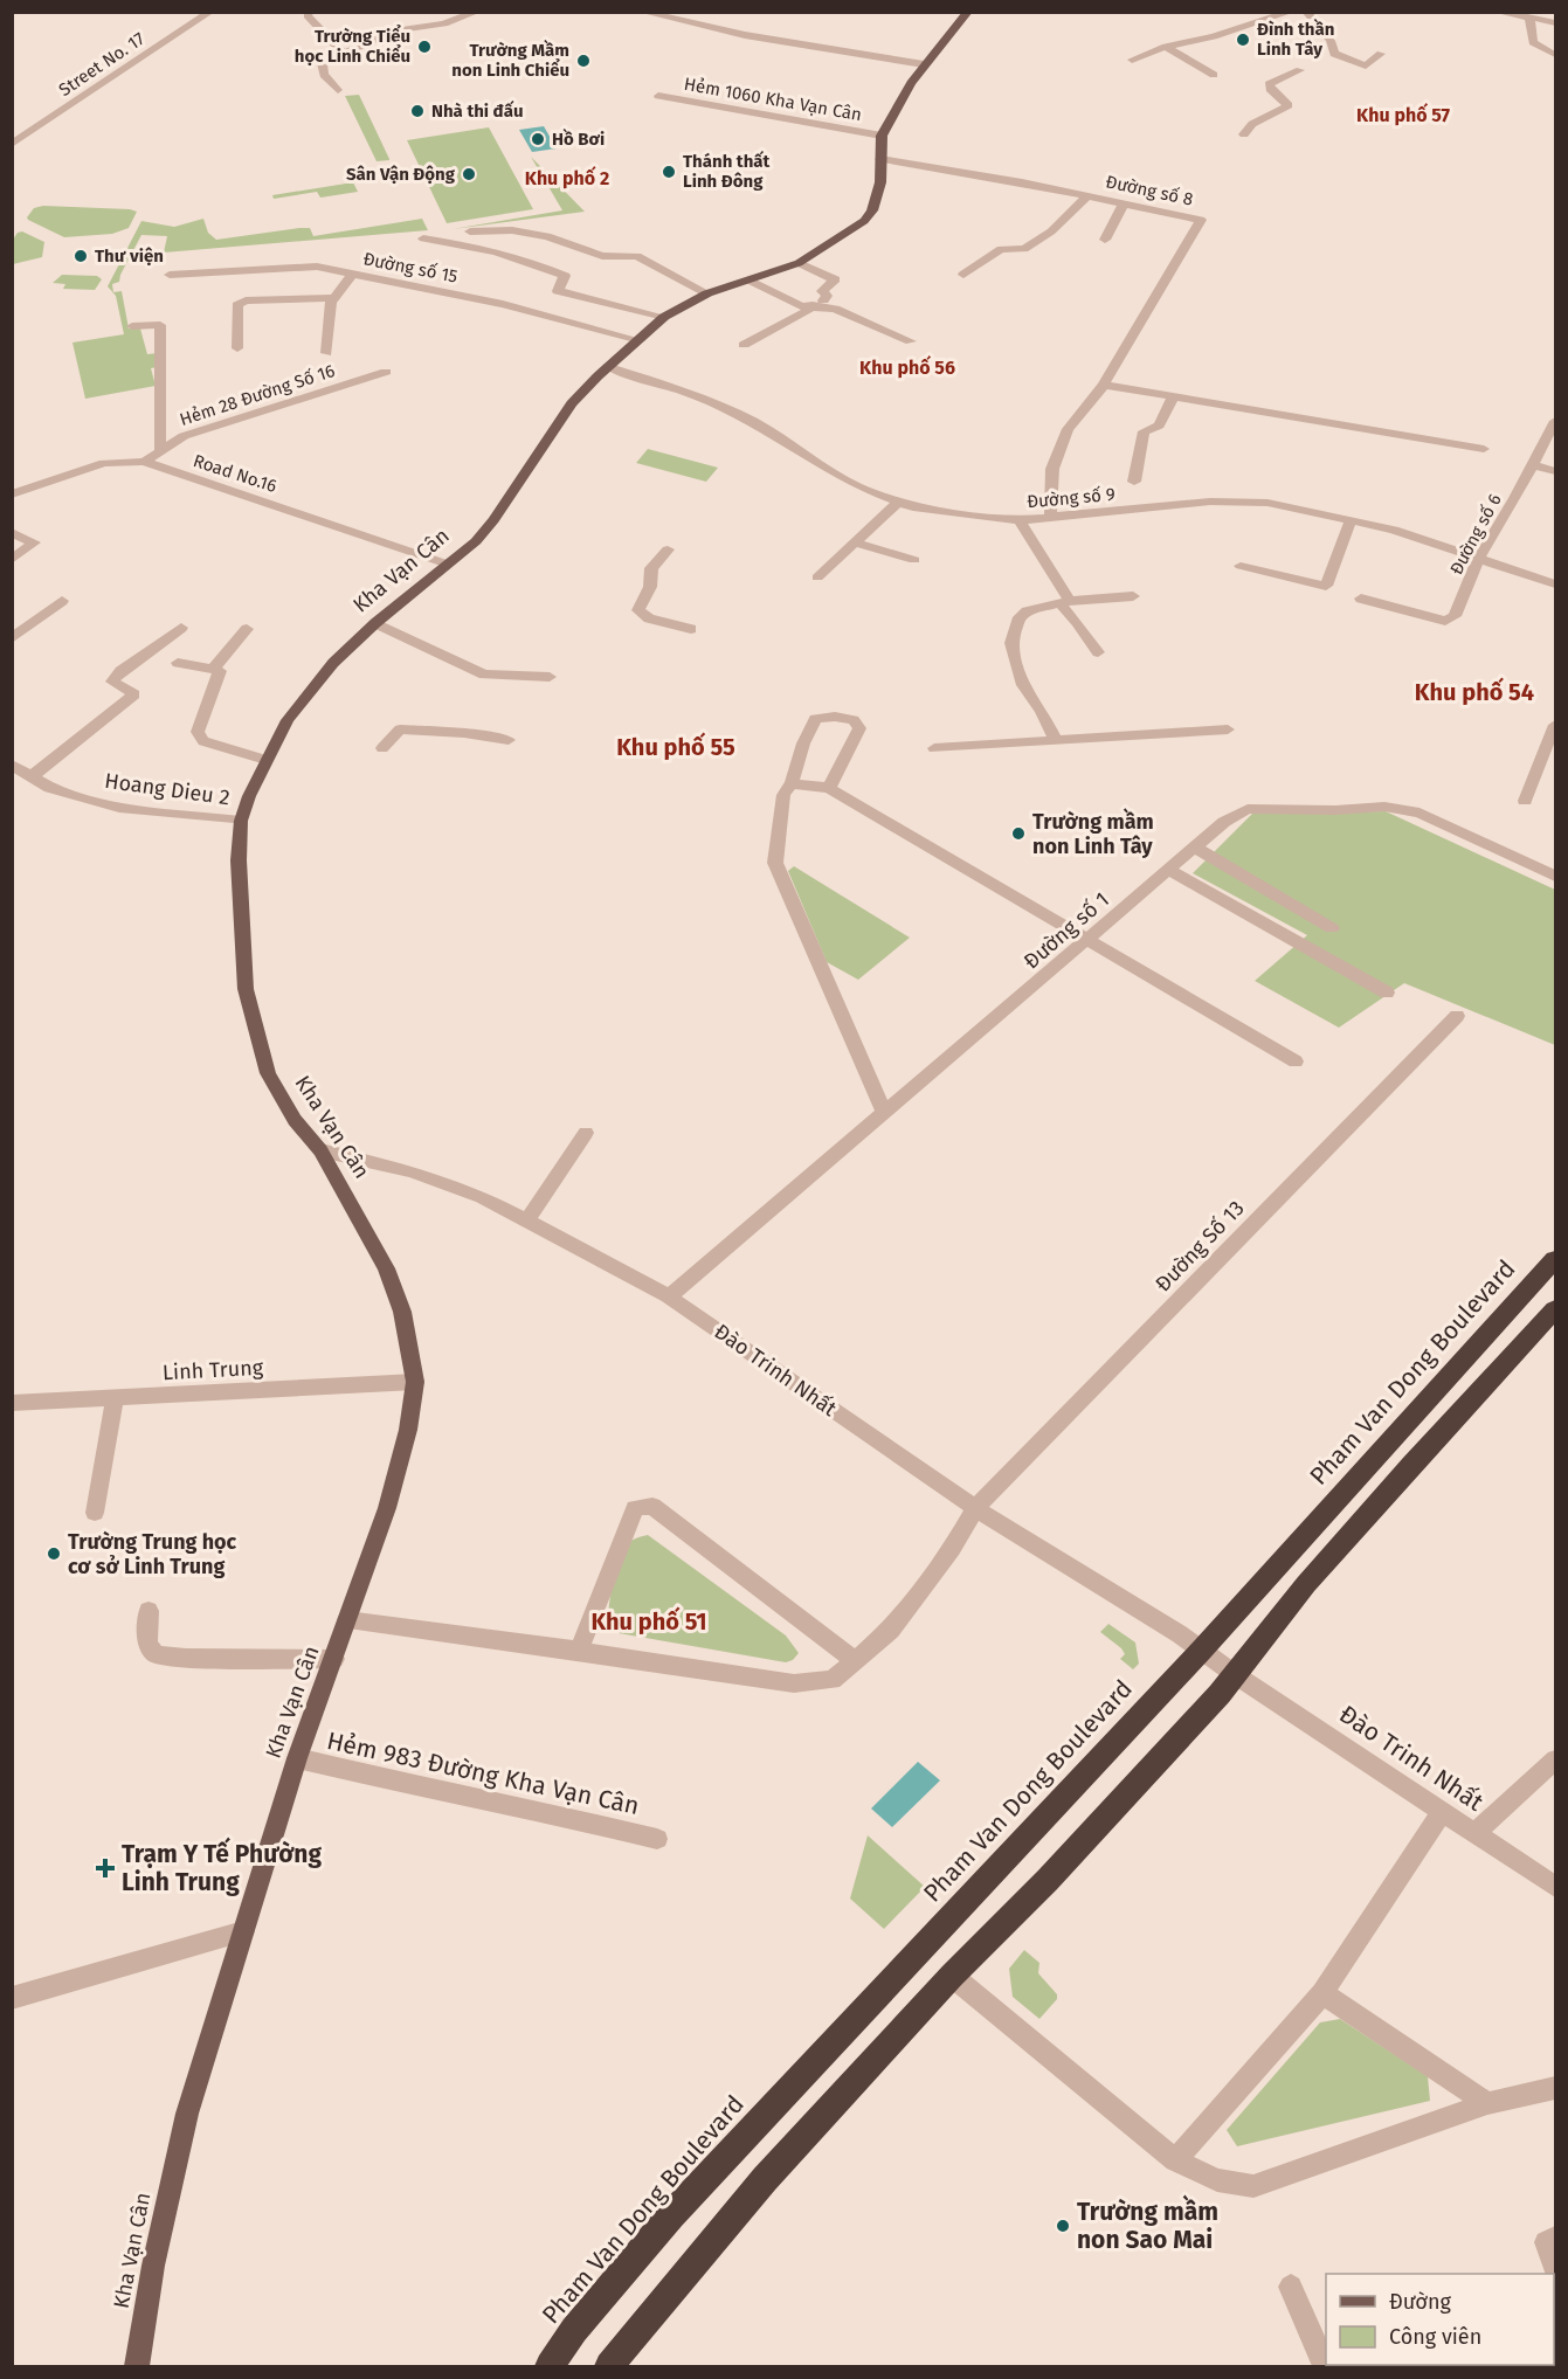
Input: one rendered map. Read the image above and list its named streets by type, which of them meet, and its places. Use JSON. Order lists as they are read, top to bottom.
{
  "streets": {
    "highway": ["Pham Van Dong Boulevard"],
    "main road": ["Kha Vạn Cân"],
    "street": [
      "Street No. 17",
      "Hẻm 1060 Kha Vạn Cân",
      "Đường số 8",
      "Đường số 15",
      "Hẻm 28 Đường Số 16",
      "Road No.16",
      "Đường số 9",
      "Đường số 6",
      "Hoang Dieu 2",
      "Đường số 1",
      "Đường Số 13",
      "Linh Trung",
      "Đào Trinh Nhất",
      "Hẻm 983 Đường Kha Vạn Cân"
    ]
  },
  "crossings": [
    ["Hẻm 1060 Kha Vạn Cân", "Kha Vạn Cân"],
    ["Đường số 8", "Đường số 9"],
    ["Đường số 8", "Kha Vạn Cân"],
    ["Đường số 15", "Kha Vạn Cân"],
    ["Hẻm 28 Đường Số 16", "Road No.16"],
    ["Road No.16", "Kha Vạn Cân"],
    ["Đường số 9", "Đường số 6"],
    ["Đường số 9", "Kha Vạn Cân"],
    ["Kha Vạn Cân", "Hoang Dieu 2"],
    ["Kha Vạn Cân", "Đường Số 13"],
    ["Kha Vạn Cân", "Linh Trung"],
    ["Kha Vạn Cân", "Đào Trinh Nhất"],
    ["Kha Vạn Cân", "Hẻm 983 Đường Kha Vạn Cân"],
    ["Đường số 1", "Đào Trinh Nhất"],
    ["Đường Số 13", "Đào Trinh Nhất"],
    ["Đào Trinh Nhất", "Pham Van Dong Boulevard"]
  ],
  "districts": [
    "Khu phố 57",
    "Khu phố 2",
    "Khu phố 56",
    "Khu phố 54",
    "Khu phố 55",
    "Khu phố 51"
  ],
  "places": {
    "other": [
      "Đình thần Linh Tây",
      "Trường Tiểu học Linh Chiểu",
      "Trường Mầm non Linh Chiểu",
      "Nhà thi đấu",
      "Hồ Bơi",
      "Thánh thất Linh Đông",
      "Sân Vận Động",
      "Thư viện",
      "Trường mầm non Linh Tây",
      "Trường Trung học cơ sở Linh Trung",
      "Trường mầm non Sao Mai"
    ],
    "health": ["Trạm Y Tế Phường Linh Trung"]
  },
  "legend": ["Đường", "Công viên"]
}
